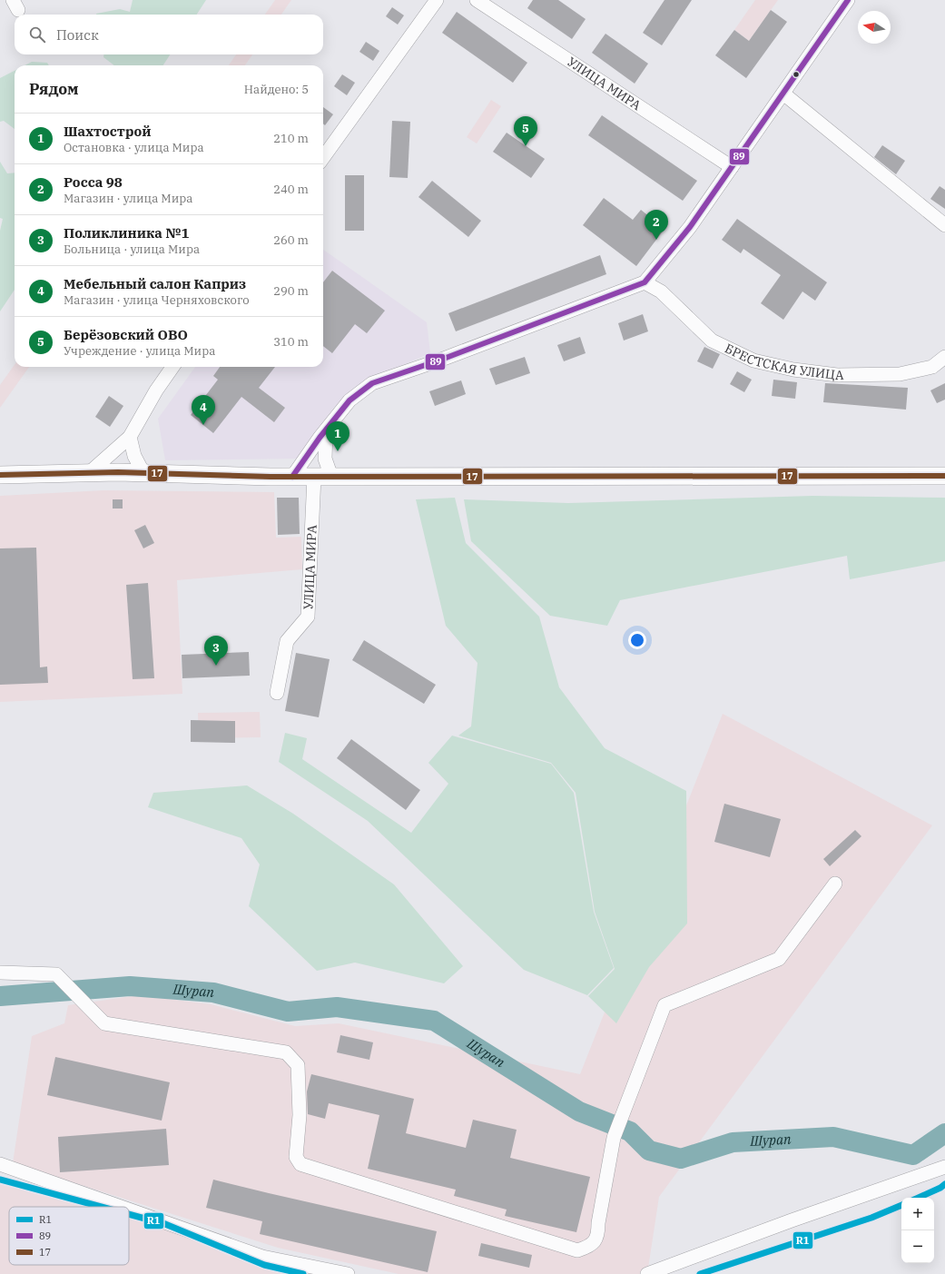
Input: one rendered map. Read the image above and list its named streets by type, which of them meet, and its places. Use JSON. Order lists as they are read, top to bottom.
{
  "streets": {
    "street": ["УЛИЦА МИРА", "БРЕСТСКАЯ УЛИЦА"]
  },
  "water": ["Шурап"],
  "lines": ["transit line 89", "transit line 17", "transit line R1"],
  "legend": ["R1", "89", "17"],
  "north": "left",
  "page": {
    "search": "Поиск",
    "heading": ["Рядом", "Найдено: 5"],
    "list": [
      {
        "mark": "1",
        "name": "Шахтострой",
        "note": "Остановка · улица Мира",
        "value": "210 m"
      },
      {
        "mark": "2",
        "name": "Росса 98",
        "note": "Магазин · улица Мира",
        "value": "240 m"
      },
      {
        "mark": "3",
        "name": "Поликлиника №1",
        "note": "Больница · улица Мира",
        "value": "260 m"
      },
      {
        "mark": "4",
        "name": "Мебельный салон Каприз",
        "note": "Магазин · улица Черняховского",
        "value": "290 m"
      },
      {
        "mark": "5",
        "name": "Берёзовский ОВО",
        "note": "Учреждение · улица Мира",
        "value": "310 m"
      }
    ],
    "pins": [
      "5",
      "2",
      "4",
      "1",
      "3"
    ],
    "map_buttons": ["+", "−"]
  }
}
